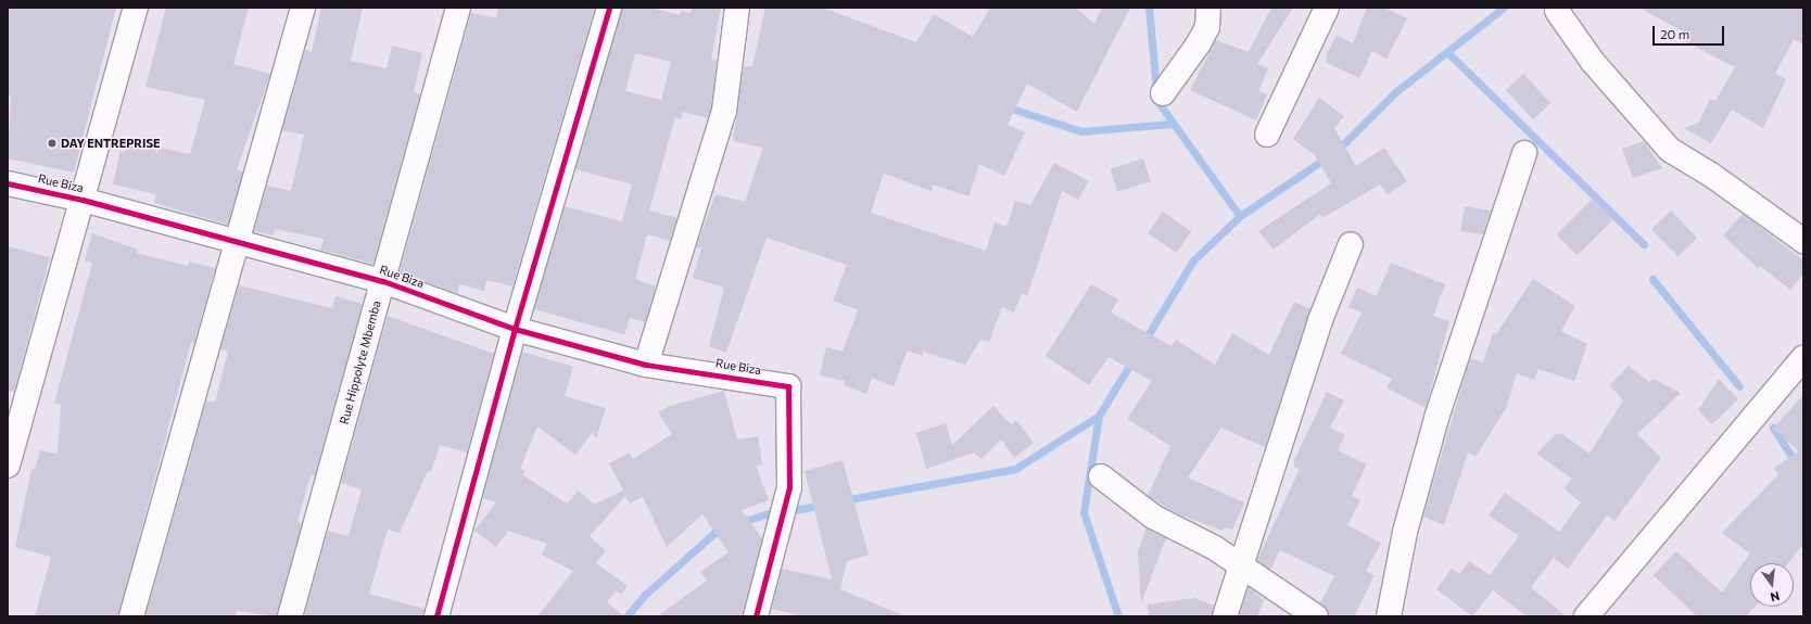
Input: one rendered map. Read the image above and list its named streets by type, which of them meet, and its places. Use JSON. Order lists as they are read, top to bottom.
{
  "streets": {
    "street": ["Rue Biza", "Rue Hippolyte Mbemba"]
  },
  "crossings": [
    ["Rue Biza", "Rue Hippolyte Mbemba"]
  ],
  "places": ["DAY ENTREPRISE"],
  "scale_bar": "20 m",
  "north": "bottom"
}
